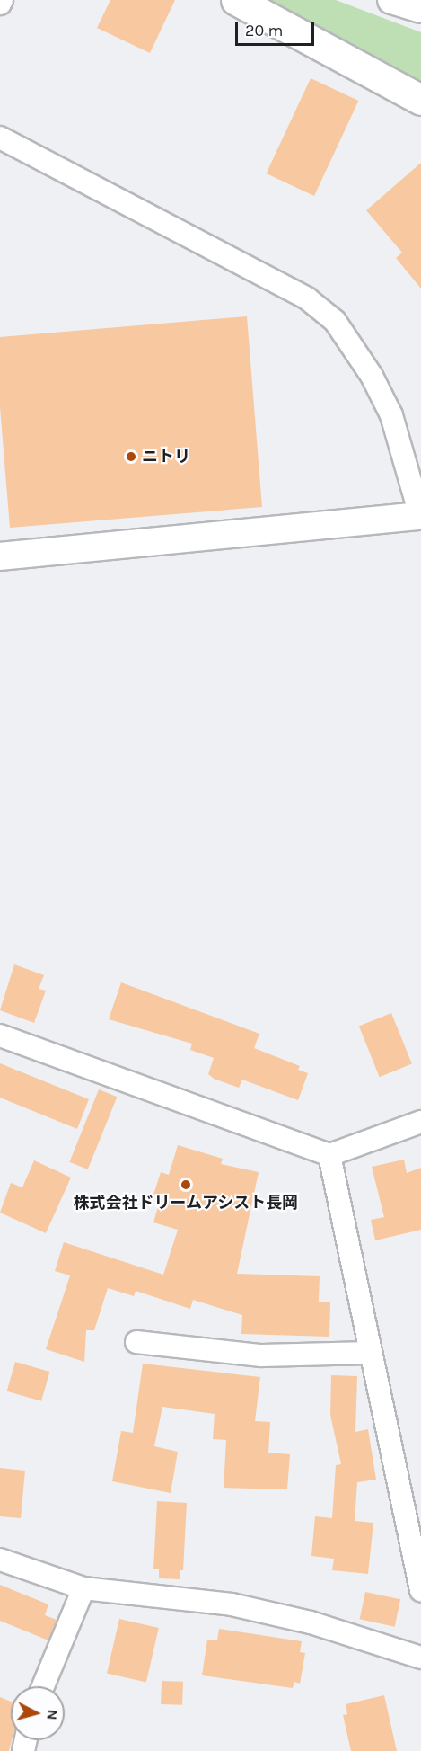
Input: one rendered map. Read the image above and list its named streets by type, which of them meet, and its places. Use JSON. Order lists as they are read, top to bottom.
{
  "places": ["ニトリ", "株式会社ドリームアシスト長岡"],
  "scale_bar": "20 m",
  "north": "right"
}
